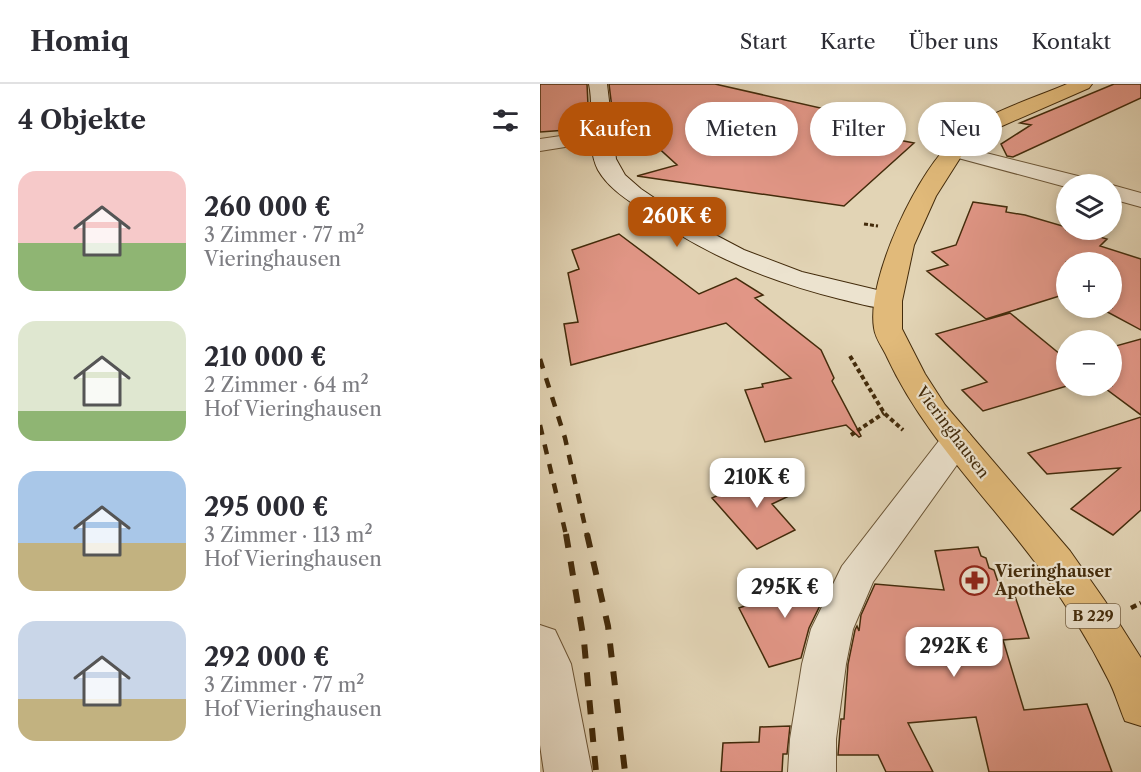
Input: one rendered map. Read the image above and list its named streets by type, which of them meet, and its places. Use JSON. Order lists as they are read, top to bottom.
{
  "streets": {
    "main road": ["Vieringhausen", "B 229"]
  },
  "crossings": [
    ["Vieringhausen", "B 229"]
  ],
  "places": {
    "pharmacy": ["Vieringhauser Apotheke"]
  },
  "page": {
    "header": "Homiq",
    "nav": [
      "Start",
      "Karte",
      "Über uns",
      "Kontakt"
    ],
    "heading": "4 Objekte",
    "chip": [
      "Kaufen",
      "Mieten",
      "Filter",
      "Neu"
    ],
    "list": [
      {
        "name": "260 000 €",
        "note": "3 Zimmer · 77 m² · Vieringhausen"
      },
      {
        "name": "210 000 €",
        "note": "2 Zimmer · 64 m² · Hof Vieringhausen"
      },
      {
        "name": "295 000 €",
        "note": "3 Zimmer · 113 m² · Hof Vieringhausen"
      },
      {
        "name": "292 000 €",
        "note": "3 Zimmer · 77 m² · Hof Vieringhausen"
      }
    ],
    "map_buttons": ["+", "−"],
    "price": [
      "260K €",
      "210K €",
      "295K €",
      "292K €"
    ]
  }
}
